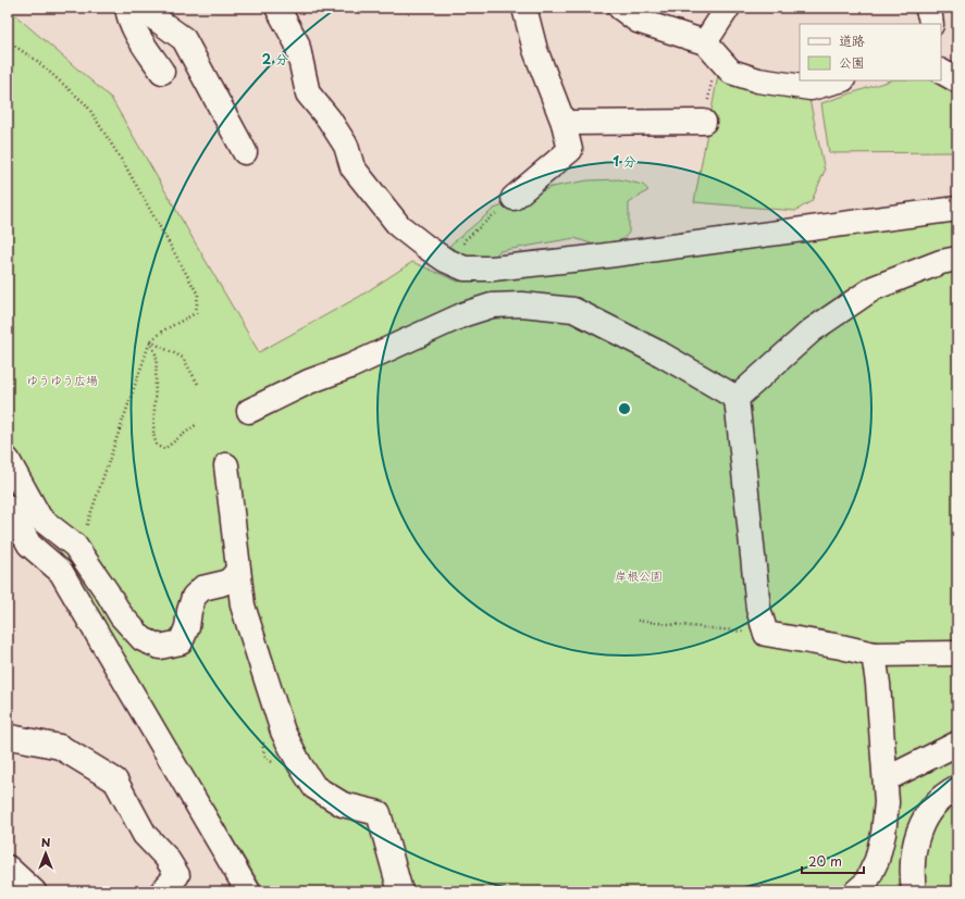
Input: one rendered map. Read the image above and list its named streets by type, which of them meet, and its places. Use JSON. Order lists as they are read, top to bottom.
{
  "parks": ["ゆうゆう広場", "岸根公園"],
  "legend": ["道路", "公園"],
  "scale_bar": "20 m",
  "north": "top",
  "rings": ["2 分", "1 分"]
}
